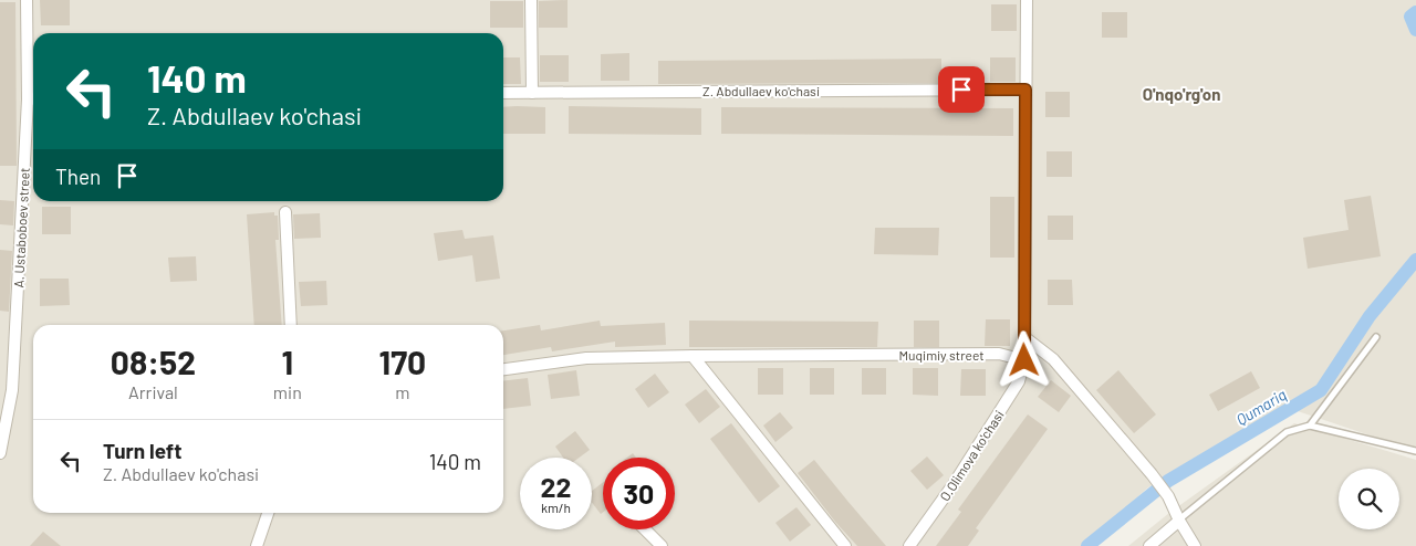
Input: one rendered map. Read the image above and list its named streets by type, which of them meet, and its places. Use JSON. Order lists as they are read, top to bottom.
{
  "streets": {
    "street": [
      "Z. Abdullaev ko'chasi",
      "A. Ustaboboev street",
      "Muqimiy street",
      "O.Olimova ko'chasi"
    ]
  },
  "crossings": [
    ["Muqimiy street", "O.Olimova ko'chasi"]
  ],
  "districts": ["O'nqo'rg'on"],
  "water": ["Qumariq"],
  "page": {
    "turn": ["140 m", "Z. Abdullaev ko'chasi"],
    "then": "Then",
    "eta": [
      "08:52",
      "Arrival",
      "1",
      "min",
      "170",
      "m"
    ],
    "list": [
      {
        "name": "Turn left",
        "note": "Z. Abdullaev ko'chasi",
        "value": "140 m"
      }
    ],
    "speed": "22 km/h",
    "limit": "30"
  }
}
